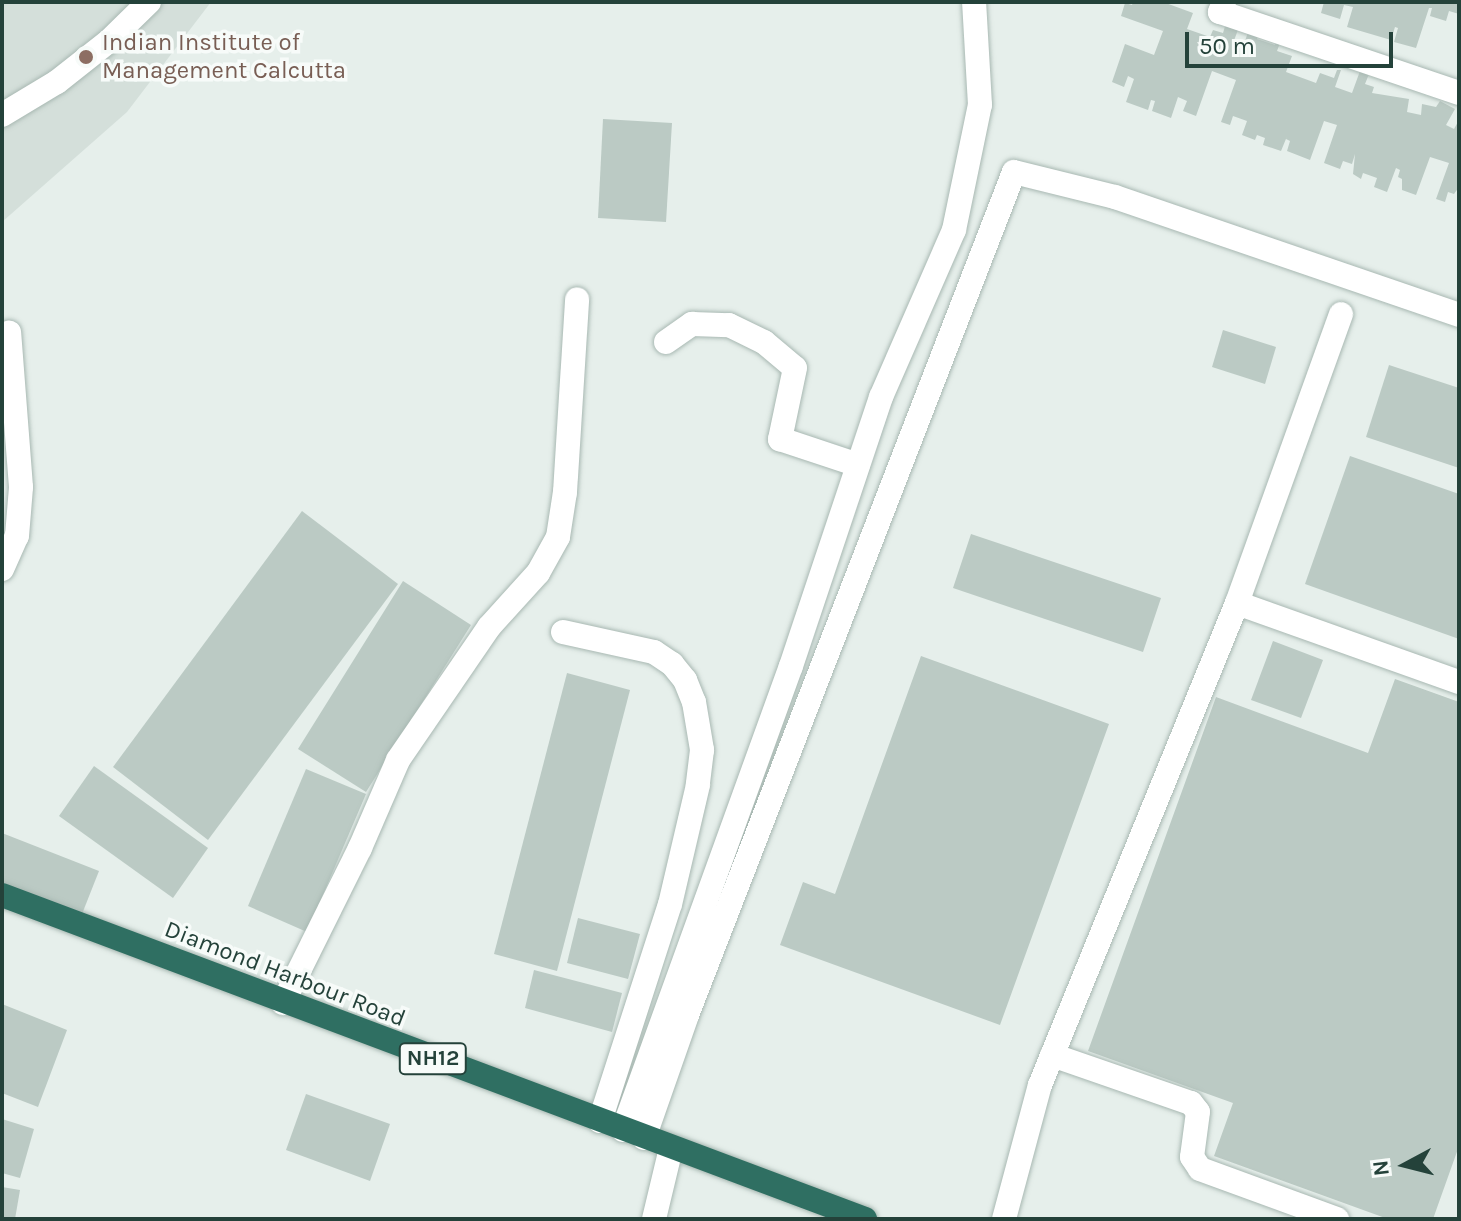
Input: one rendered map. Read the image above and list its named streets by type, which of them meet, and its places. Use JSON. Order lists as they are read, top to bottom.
{
  "streets": {
    "highway": ["Diamond Harbour Road", "NH12"]
  },
  "places": ["Indian Institute of Management Calcutta"],
  "scale_bar": "50 m",
  "north": "left"
}
